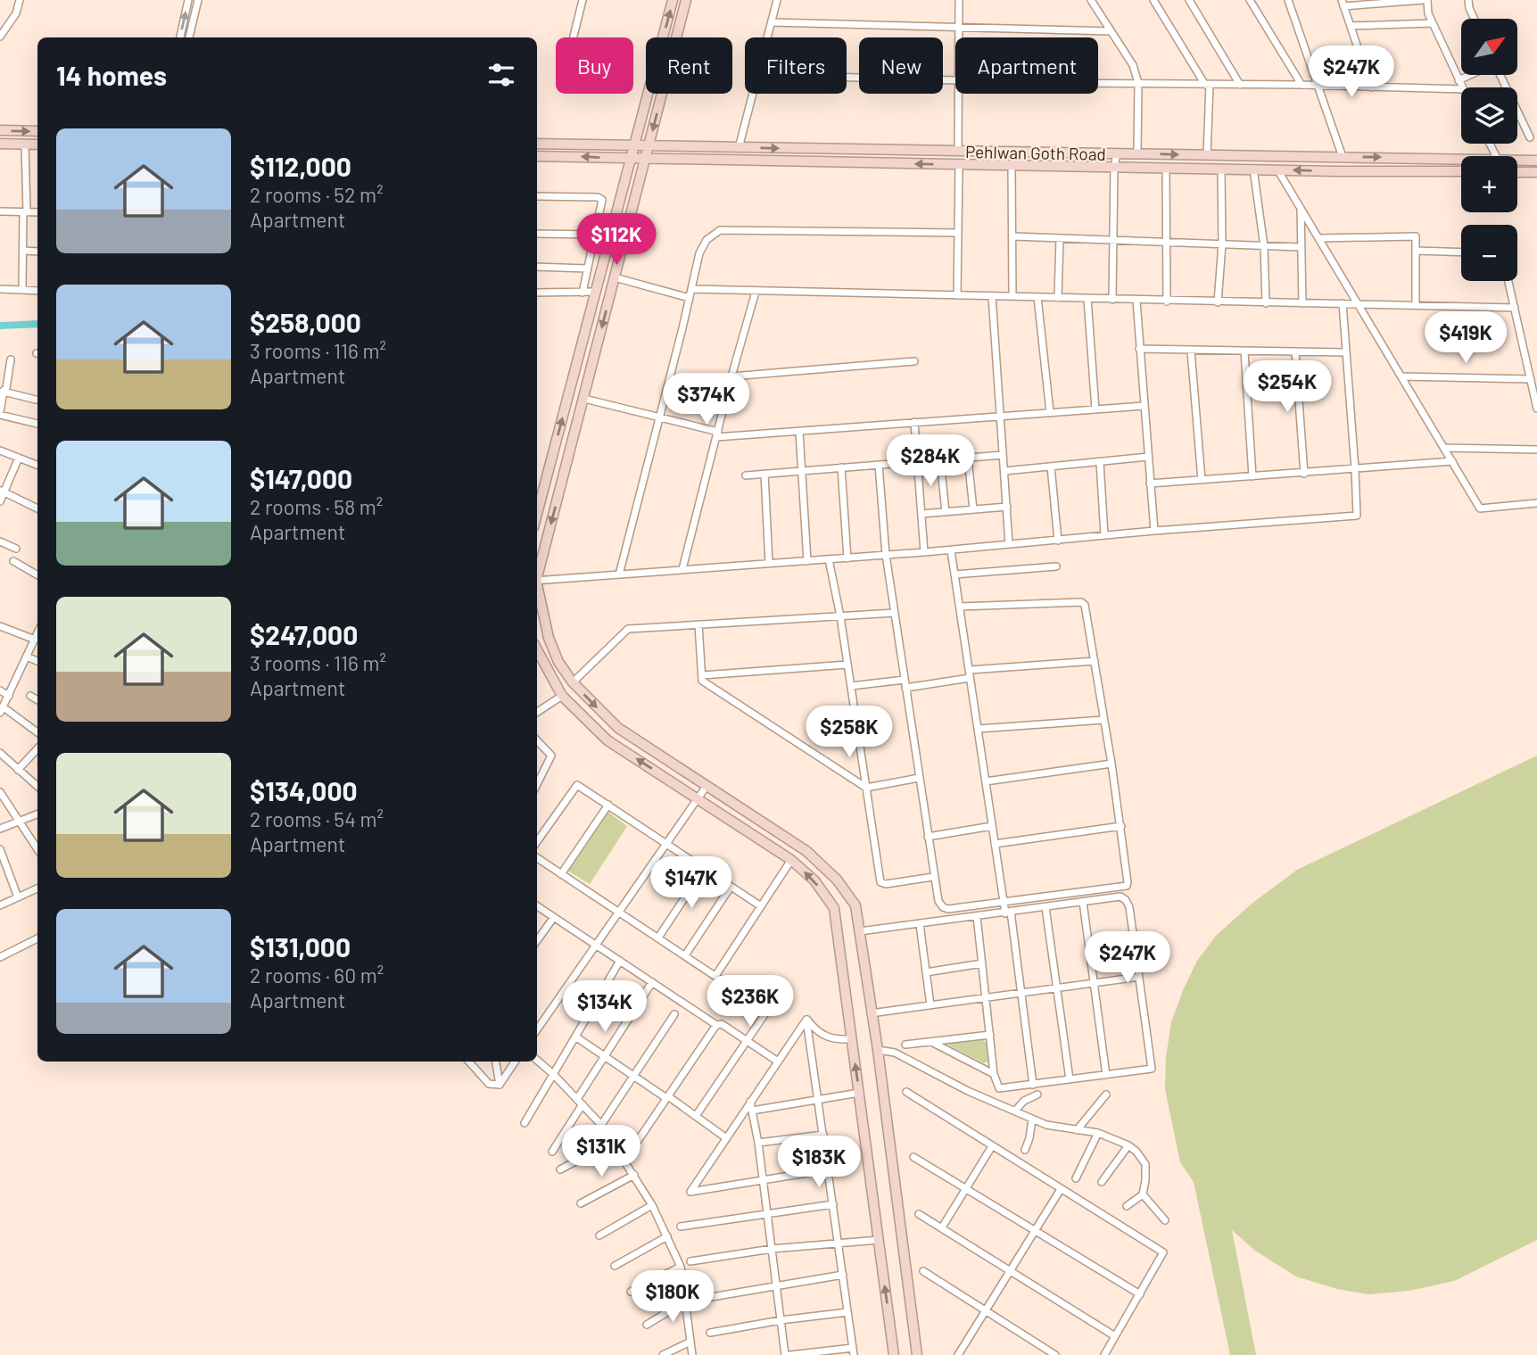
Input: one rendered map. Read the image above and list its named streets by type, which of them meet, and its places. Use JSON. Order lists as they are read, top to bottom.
{
  "streets": {
    "main road": ["Pehlwan Goth Road"]
  },
  "north": "top right",
  "page": {
    "map_buttons": ["+", "−"],
    "chip": [
      "Buy",
      "Rent",
      "Filters",
      "New",
      "Apartment"
    ],
    "heading": "14 homes",
    "price": [
      "$247K",
      "$112K",
      "$419K",
      "$254K",
      "$374K",
      "$284K",
      "$258K",
      "$147K",
      "$247K",
      "$236K",
      "$134K",
      "$131K",
      "$183K",
      "$180K"
    ],
    "list": [
      {
        "name": "$112,000",
        "note": "2 rooms · 52 m² · Apartment"
      },
      {
        "name": "$258,000",
        "note": "3 rooms · 116 m² · Apartment"
      },
      {
        "name": "$147,000",
        "note": "2 rooms · 58 m² · Apartment"
      },
      {
        "name": "$247,000",
        "note": "3 rooms · 116 m² · Apartment"
      },
      {
        "name": "$134,000",
        "note": "2 rooms · 54 m² · Apartment"
      },
      {
        "name": "$131,000",
        "note": "2 rooms · 60 m² · Apartment"
      }
    ]
  }
}
